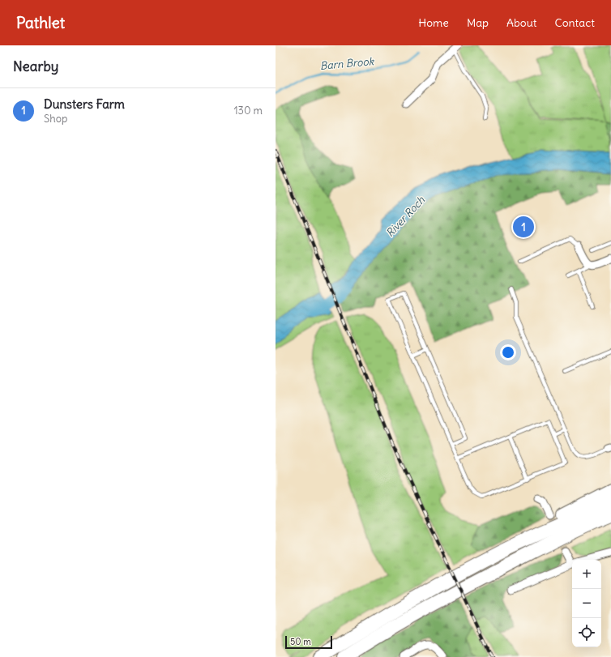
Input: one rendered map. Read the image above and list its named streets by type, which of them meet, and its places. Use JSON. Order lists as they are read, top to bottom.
{
  "water": ["Barn Brook", "River Roch"],
  "scale_bar": "50 m",
  "page": {
    "header": "Pathlet",
    "nav": [
      "Home",
      "Map",
      "About",
      "Contact"
    ],
    "heading": "Nearby",
    "list": [
      {
        "mark": "1",
        "name": "Dunsters Farm",
        "note": "Shop",
        "value": "130 m"
      }
    ],
    "pins": "1",
    "map_buttons": ["+", "−"],
    "scale": "50 m"
  }
}
